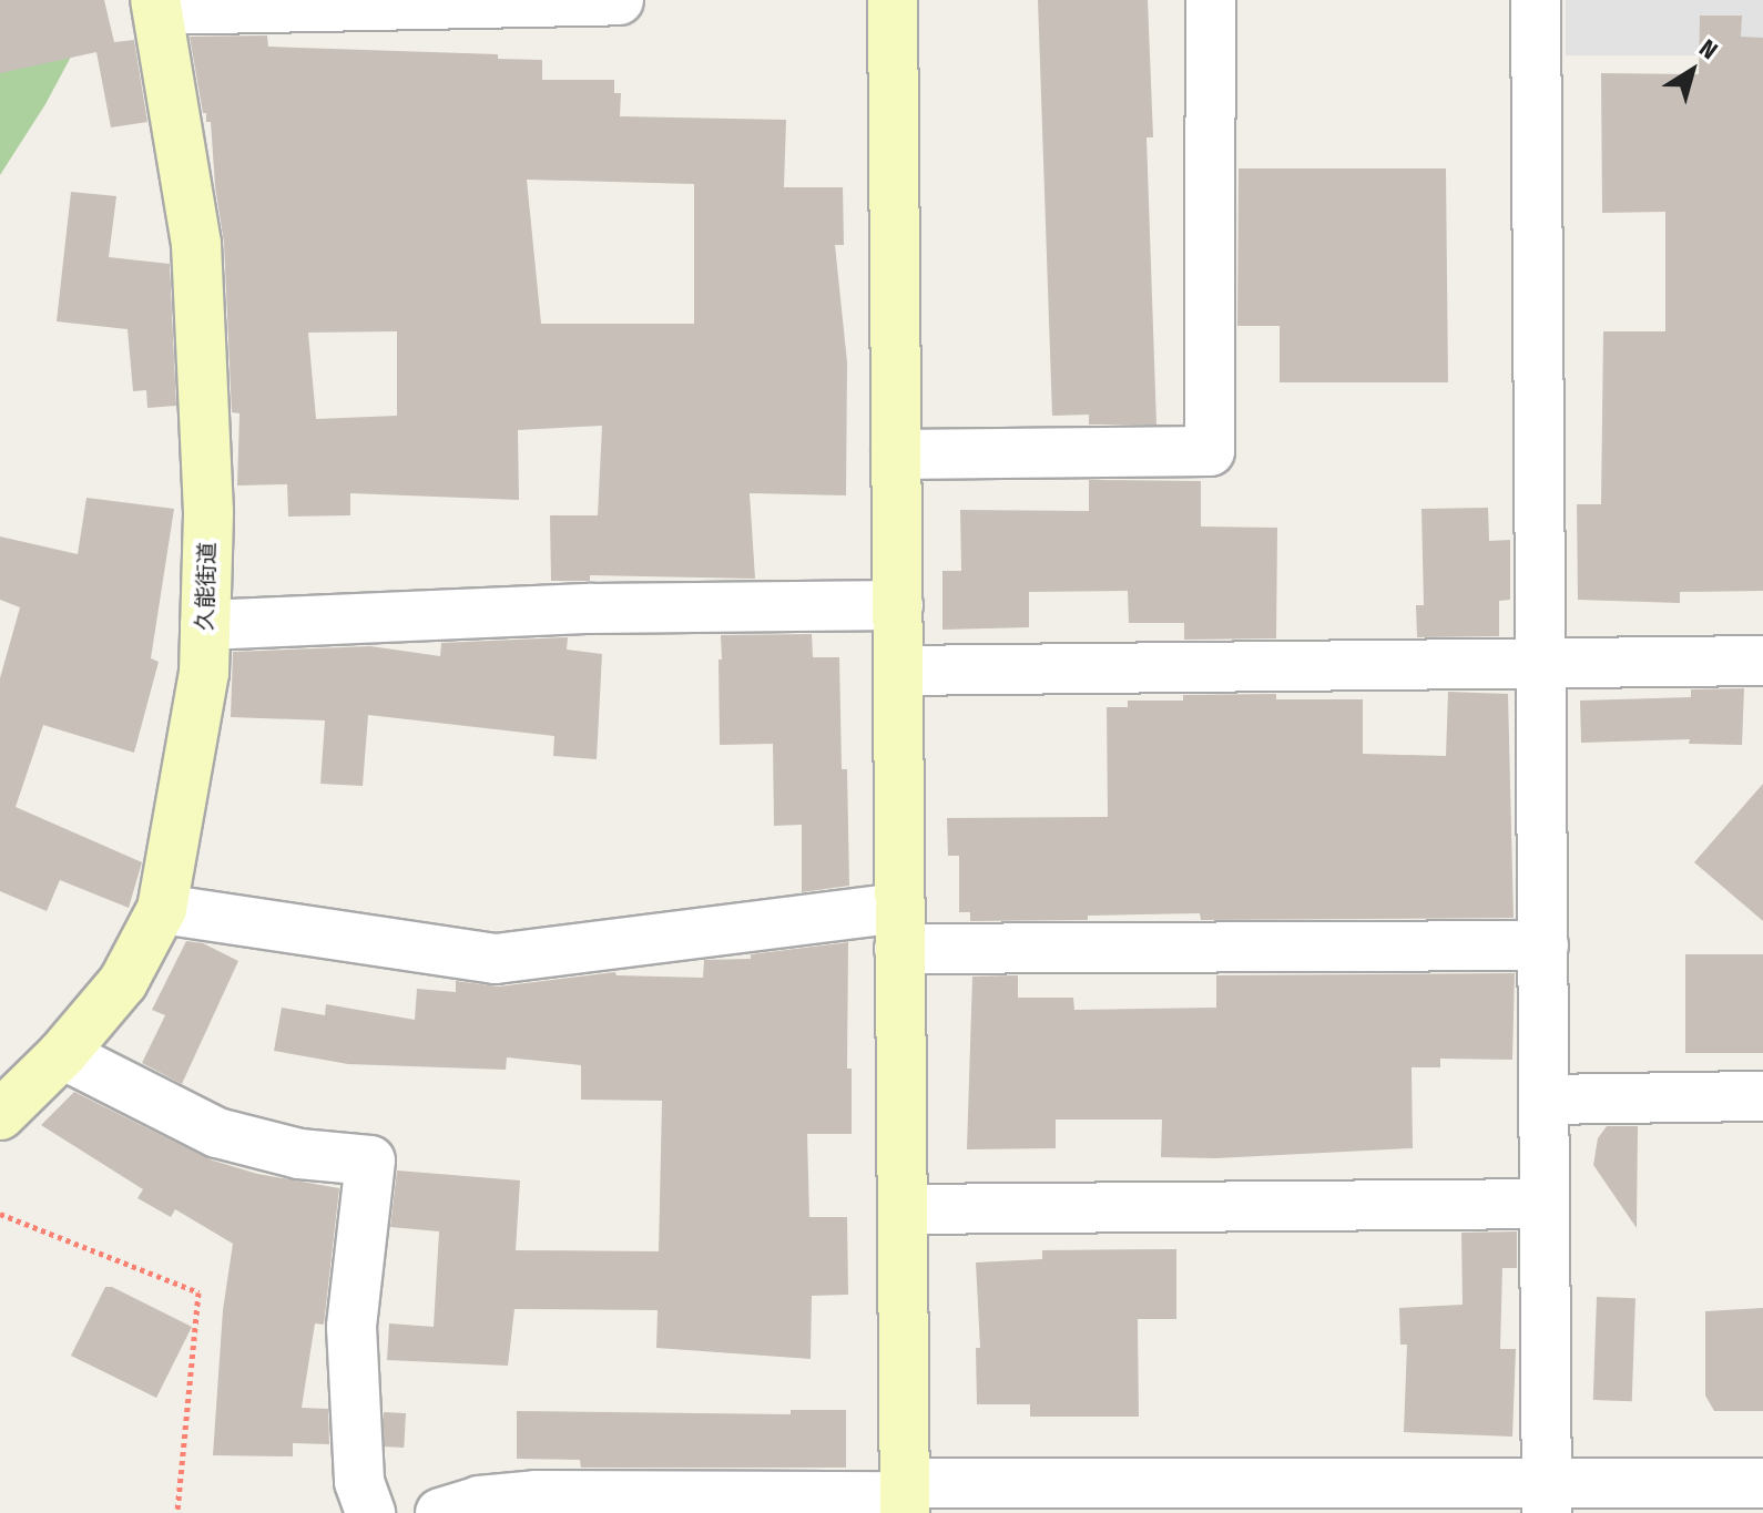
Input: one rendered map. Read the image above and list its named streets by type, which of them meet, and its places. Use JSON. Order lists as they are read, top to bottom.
{
  "streets": {
    "street": ["久能街道"]
  },
  "north": "top right"
}
